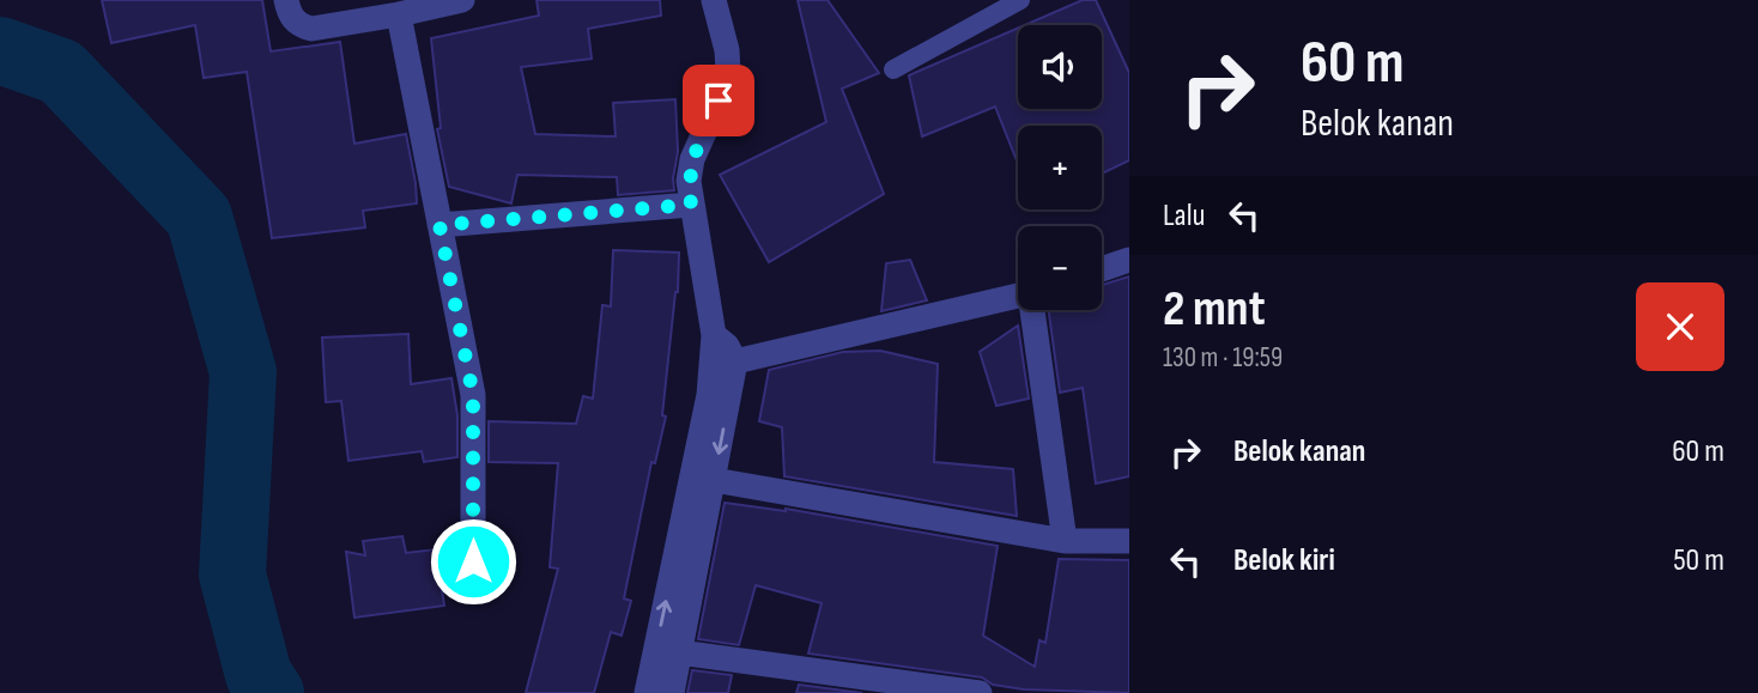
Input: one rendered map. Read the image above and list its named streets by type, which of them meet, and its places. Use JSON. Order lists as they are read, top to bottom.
{
  "page": {
    "turn": ["60 m", "Belok kanan"],
    "map_buttons": ["+", "−"],
    "then": "Lalu",
    "heading": ["2 mnt", "130 m · 19:59"],
    "list": [
      {
        "name": "Belok kanan",
        "value": "60 m"
      },
      {
        "name": "Belok kiri",
        "value": "50 m"
      }
    ]
  }
}
